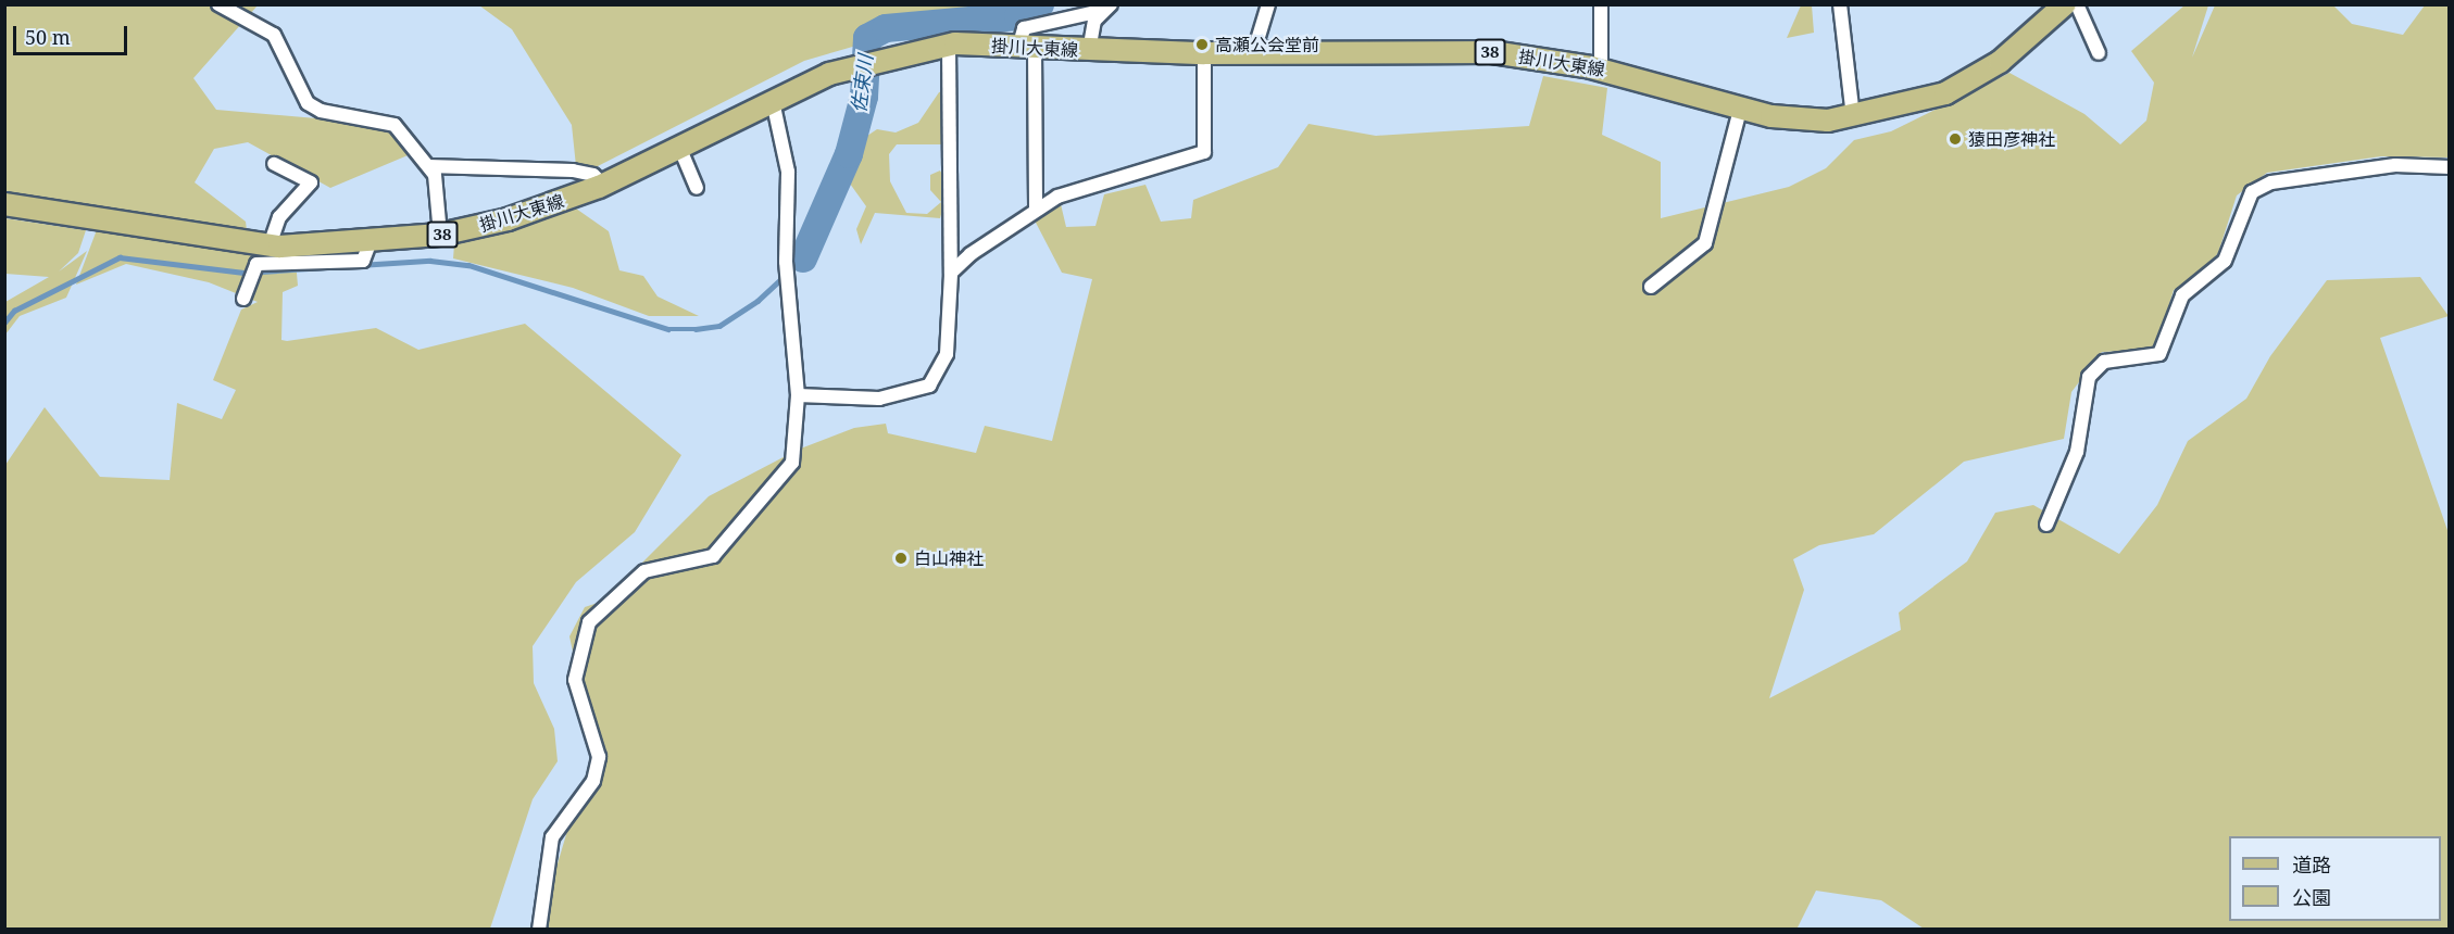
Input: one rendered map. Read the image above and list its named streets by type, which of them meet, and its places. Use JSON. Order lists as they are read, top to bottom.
{
  "streets": {
    "main road": ["掛川大東線", "38"]
  },
  "water": ["佐束川"],
  "places": ["高瀬公会堂前", "猿田彦神社", "白山神社"],
  "legend": ["道路", "公園"],
  "scale_bar": "50 m"
}
